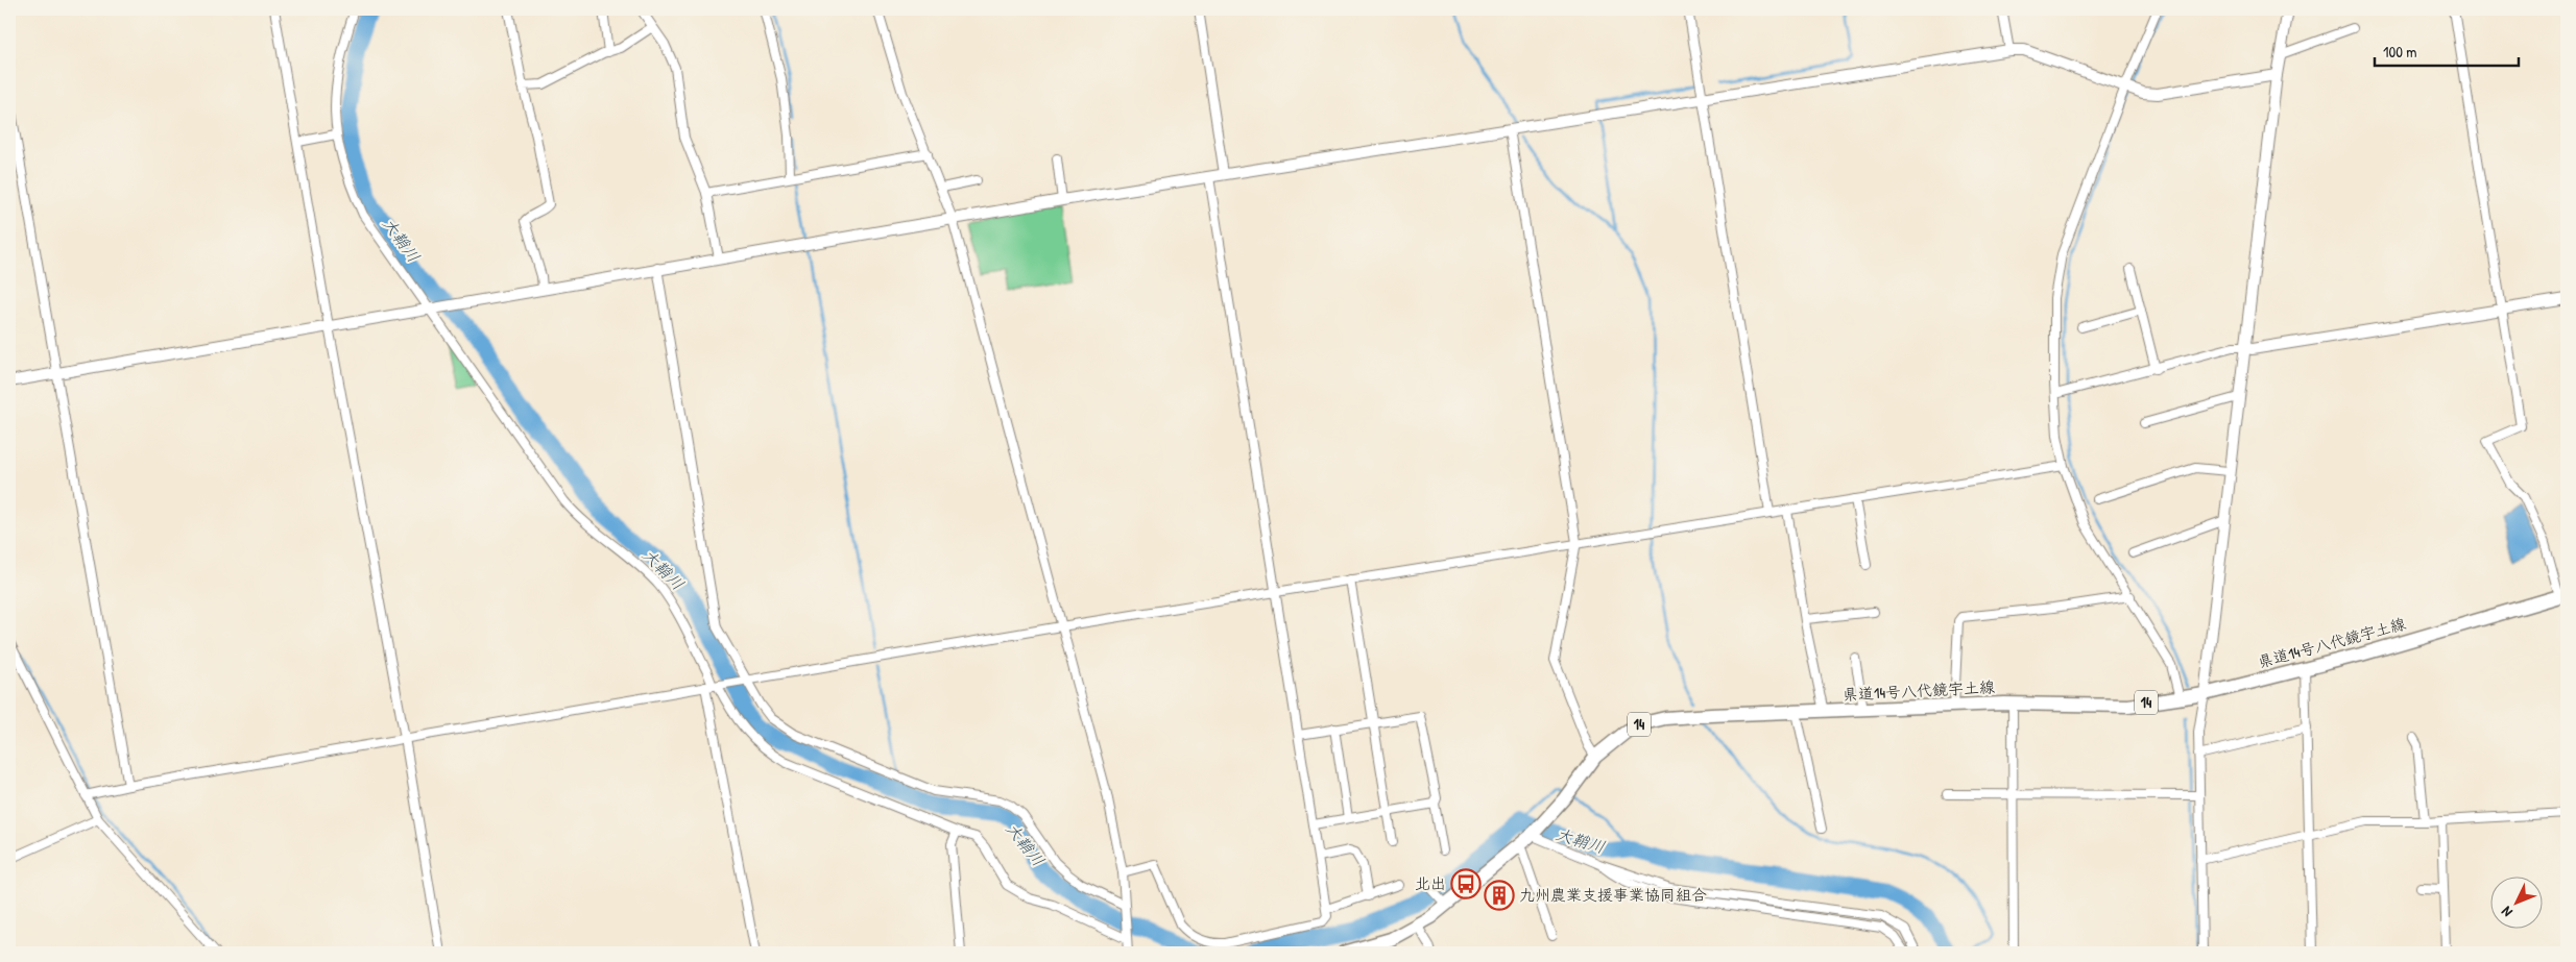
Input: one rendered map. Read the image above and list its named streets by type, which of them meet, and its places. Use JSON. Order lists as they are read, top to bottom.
{
  "streets": {
    "main road": ["県道14号八代鏡宇土線", "14"]
  },
  "water": ["大鞘川"],
  "places": {
    "bus stop": ["北出"],
    "building": ["九州農業支援事業協同組合"]
  },
  "scale_bar": "100 m",
  "north": "bottom left"
}
